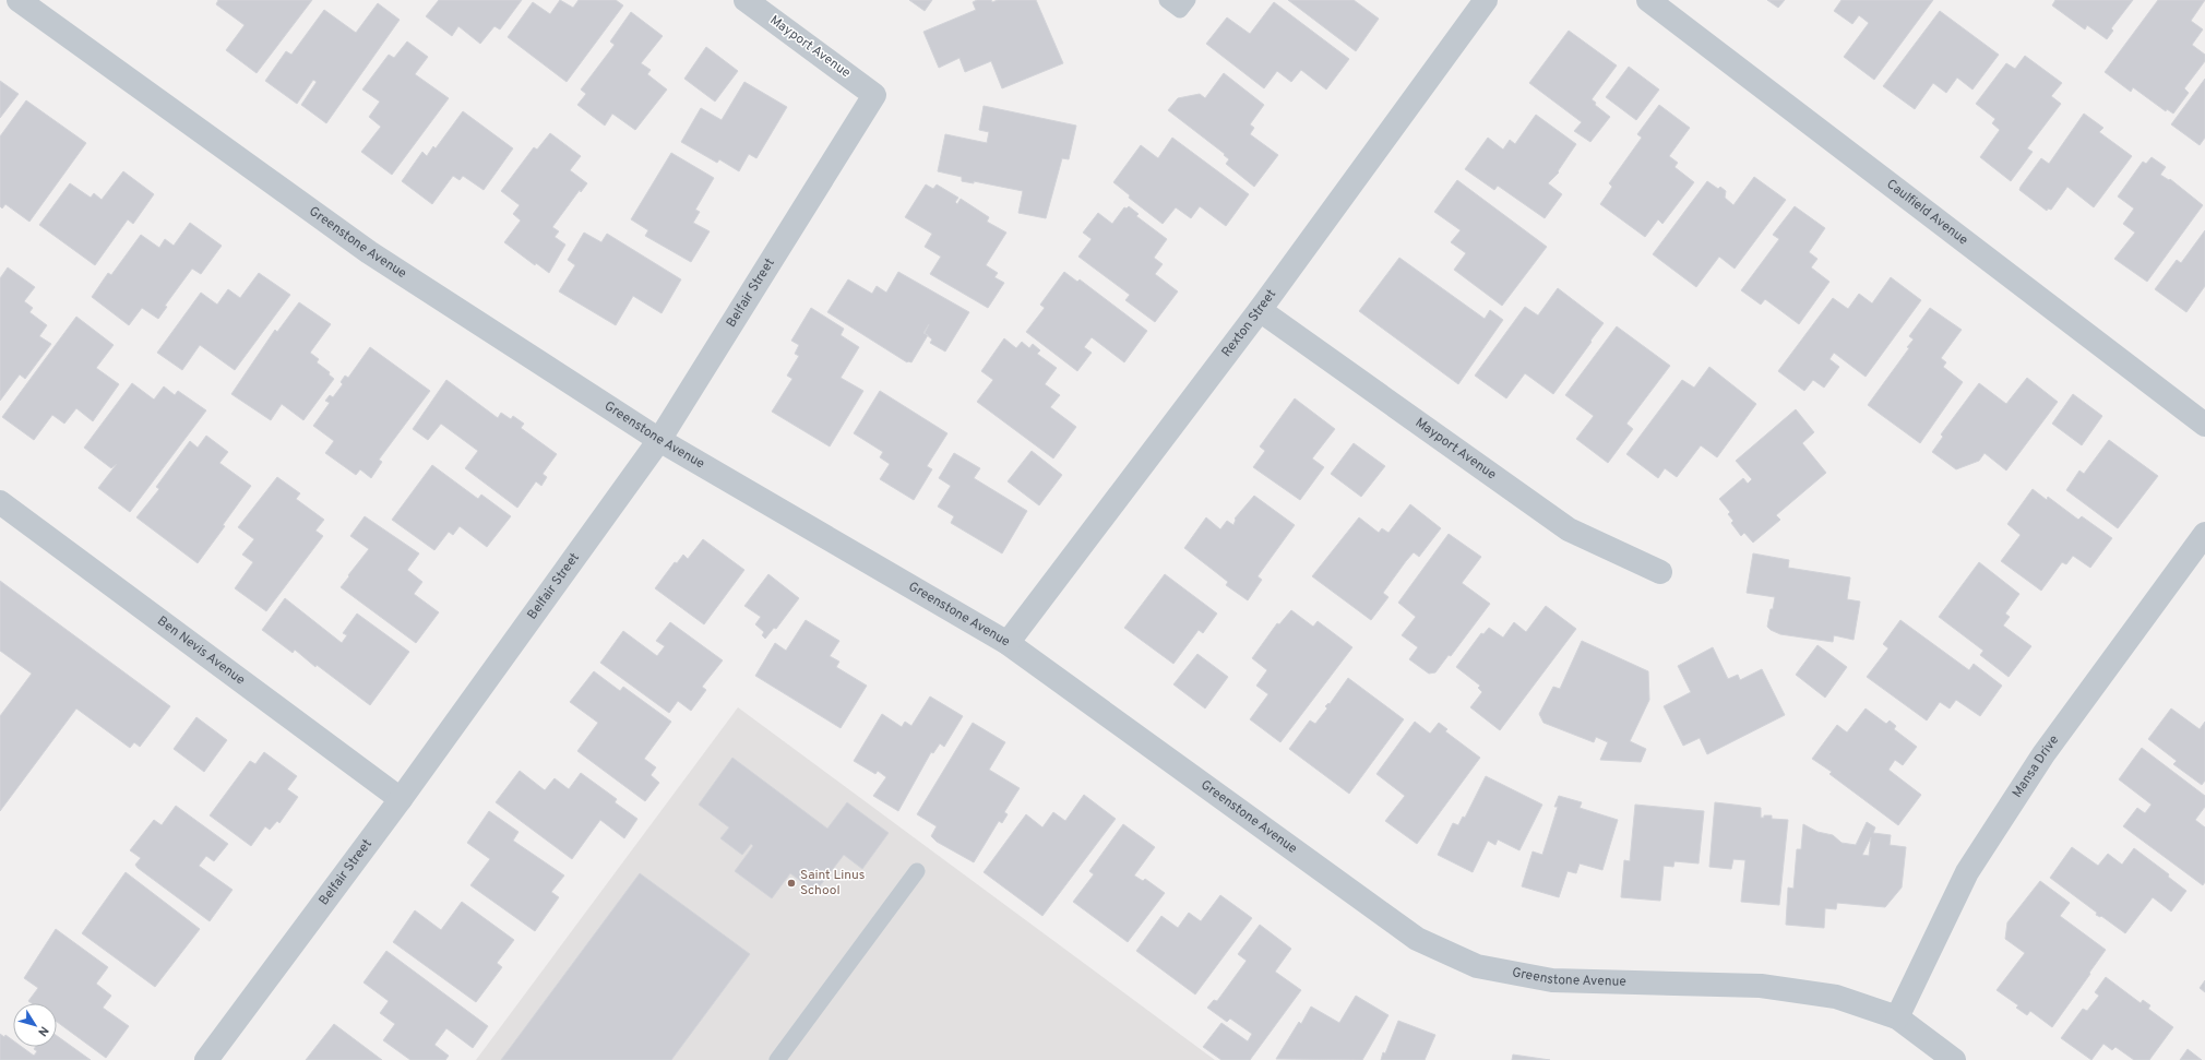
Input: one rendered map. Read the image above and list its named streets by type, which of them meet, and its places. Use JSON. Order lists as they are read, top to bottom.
{
  "streets": {
    "street": [
      "Mayport Avenue",
      "Caulfield Avenue",
      "Greenstone Avenue",
      "Belfair Street",
      "Rexton Street",
      "Ben Nevis Avenue",
      "Mansa Drive"
    ]
  },
  "crossings": [
    ["Mayport Avenue", "Belfair Street"],
    ["Mayport Avenue", "Rexton Street"],
    ["Greenstone Avenue", "Belfair Street"],
    ["Greenstone Avenue", "Rexton Street"],
    ["Greenstone Avenue", "Mansa Drive"],
    ["Belfair Street", "Ben Nevis Avenue"]
  ],
  "places": ["Saint Linus School"],
  "north": "bottom right"
}
